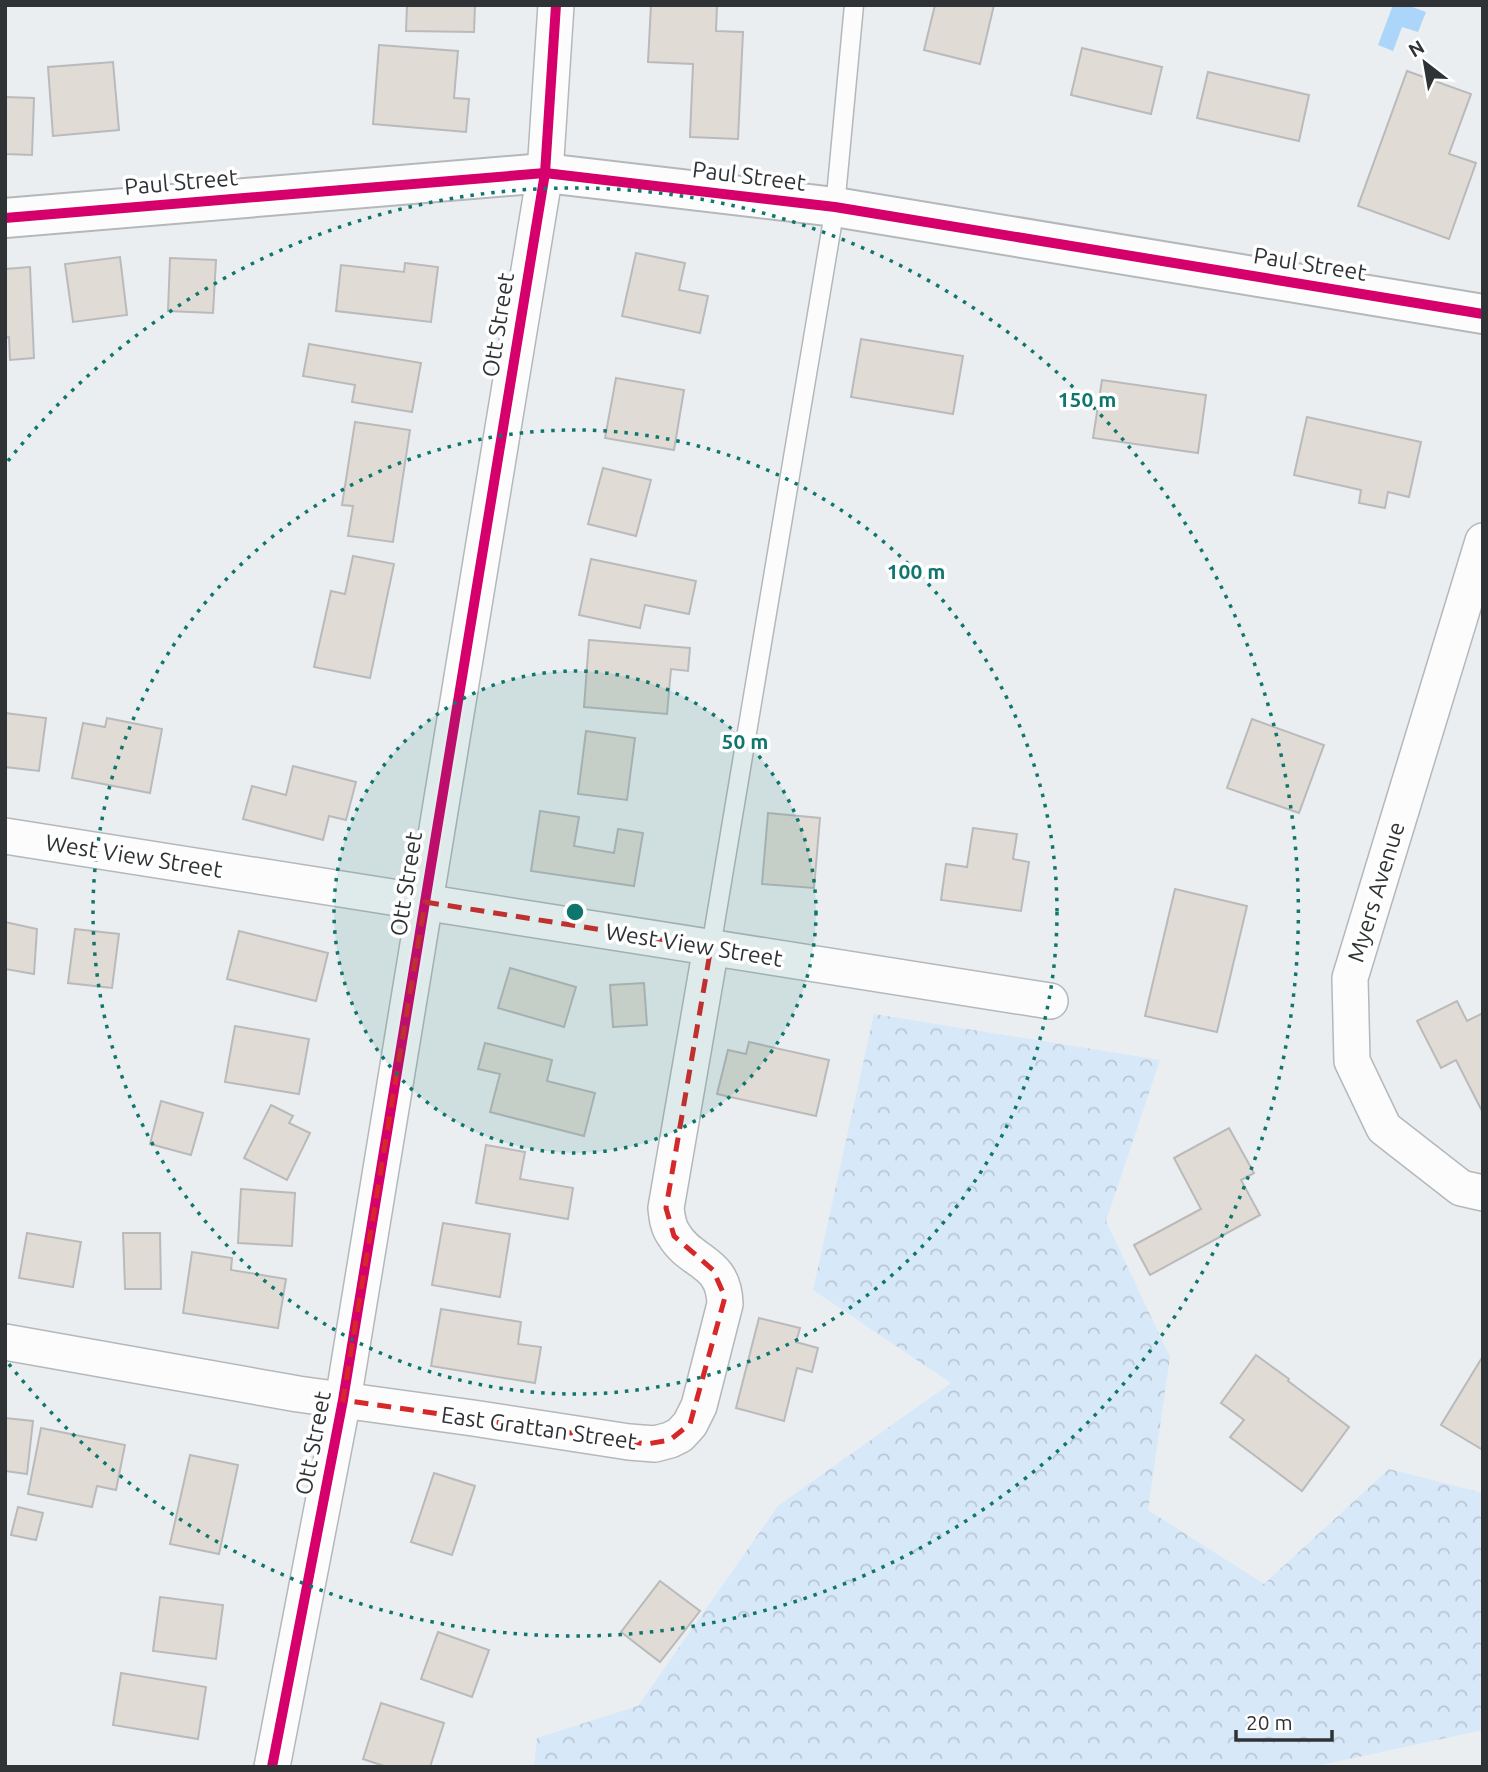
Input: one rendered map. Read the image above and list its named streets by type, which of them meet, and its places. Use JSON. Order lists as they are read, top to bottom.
{
  "streets": {
    "street": [
      "Paul Street",
      "Ott Street",
      "West View Street",
      "Myers Avenue",
      "East Grattan Street"
    ]
  },
  "crossings": [
    ["Paul Street", "Ott Street"],
    ["Ott Street", "West View Street"],
    ["Ott Street", "East Grattan Street"],
    ["West View Street", "East Grattan Street"]
  ],
  "scale_bar": "20 m",
  "north": "top left",
  "rings": ["150 m", "100 m", "50 m"]
}
